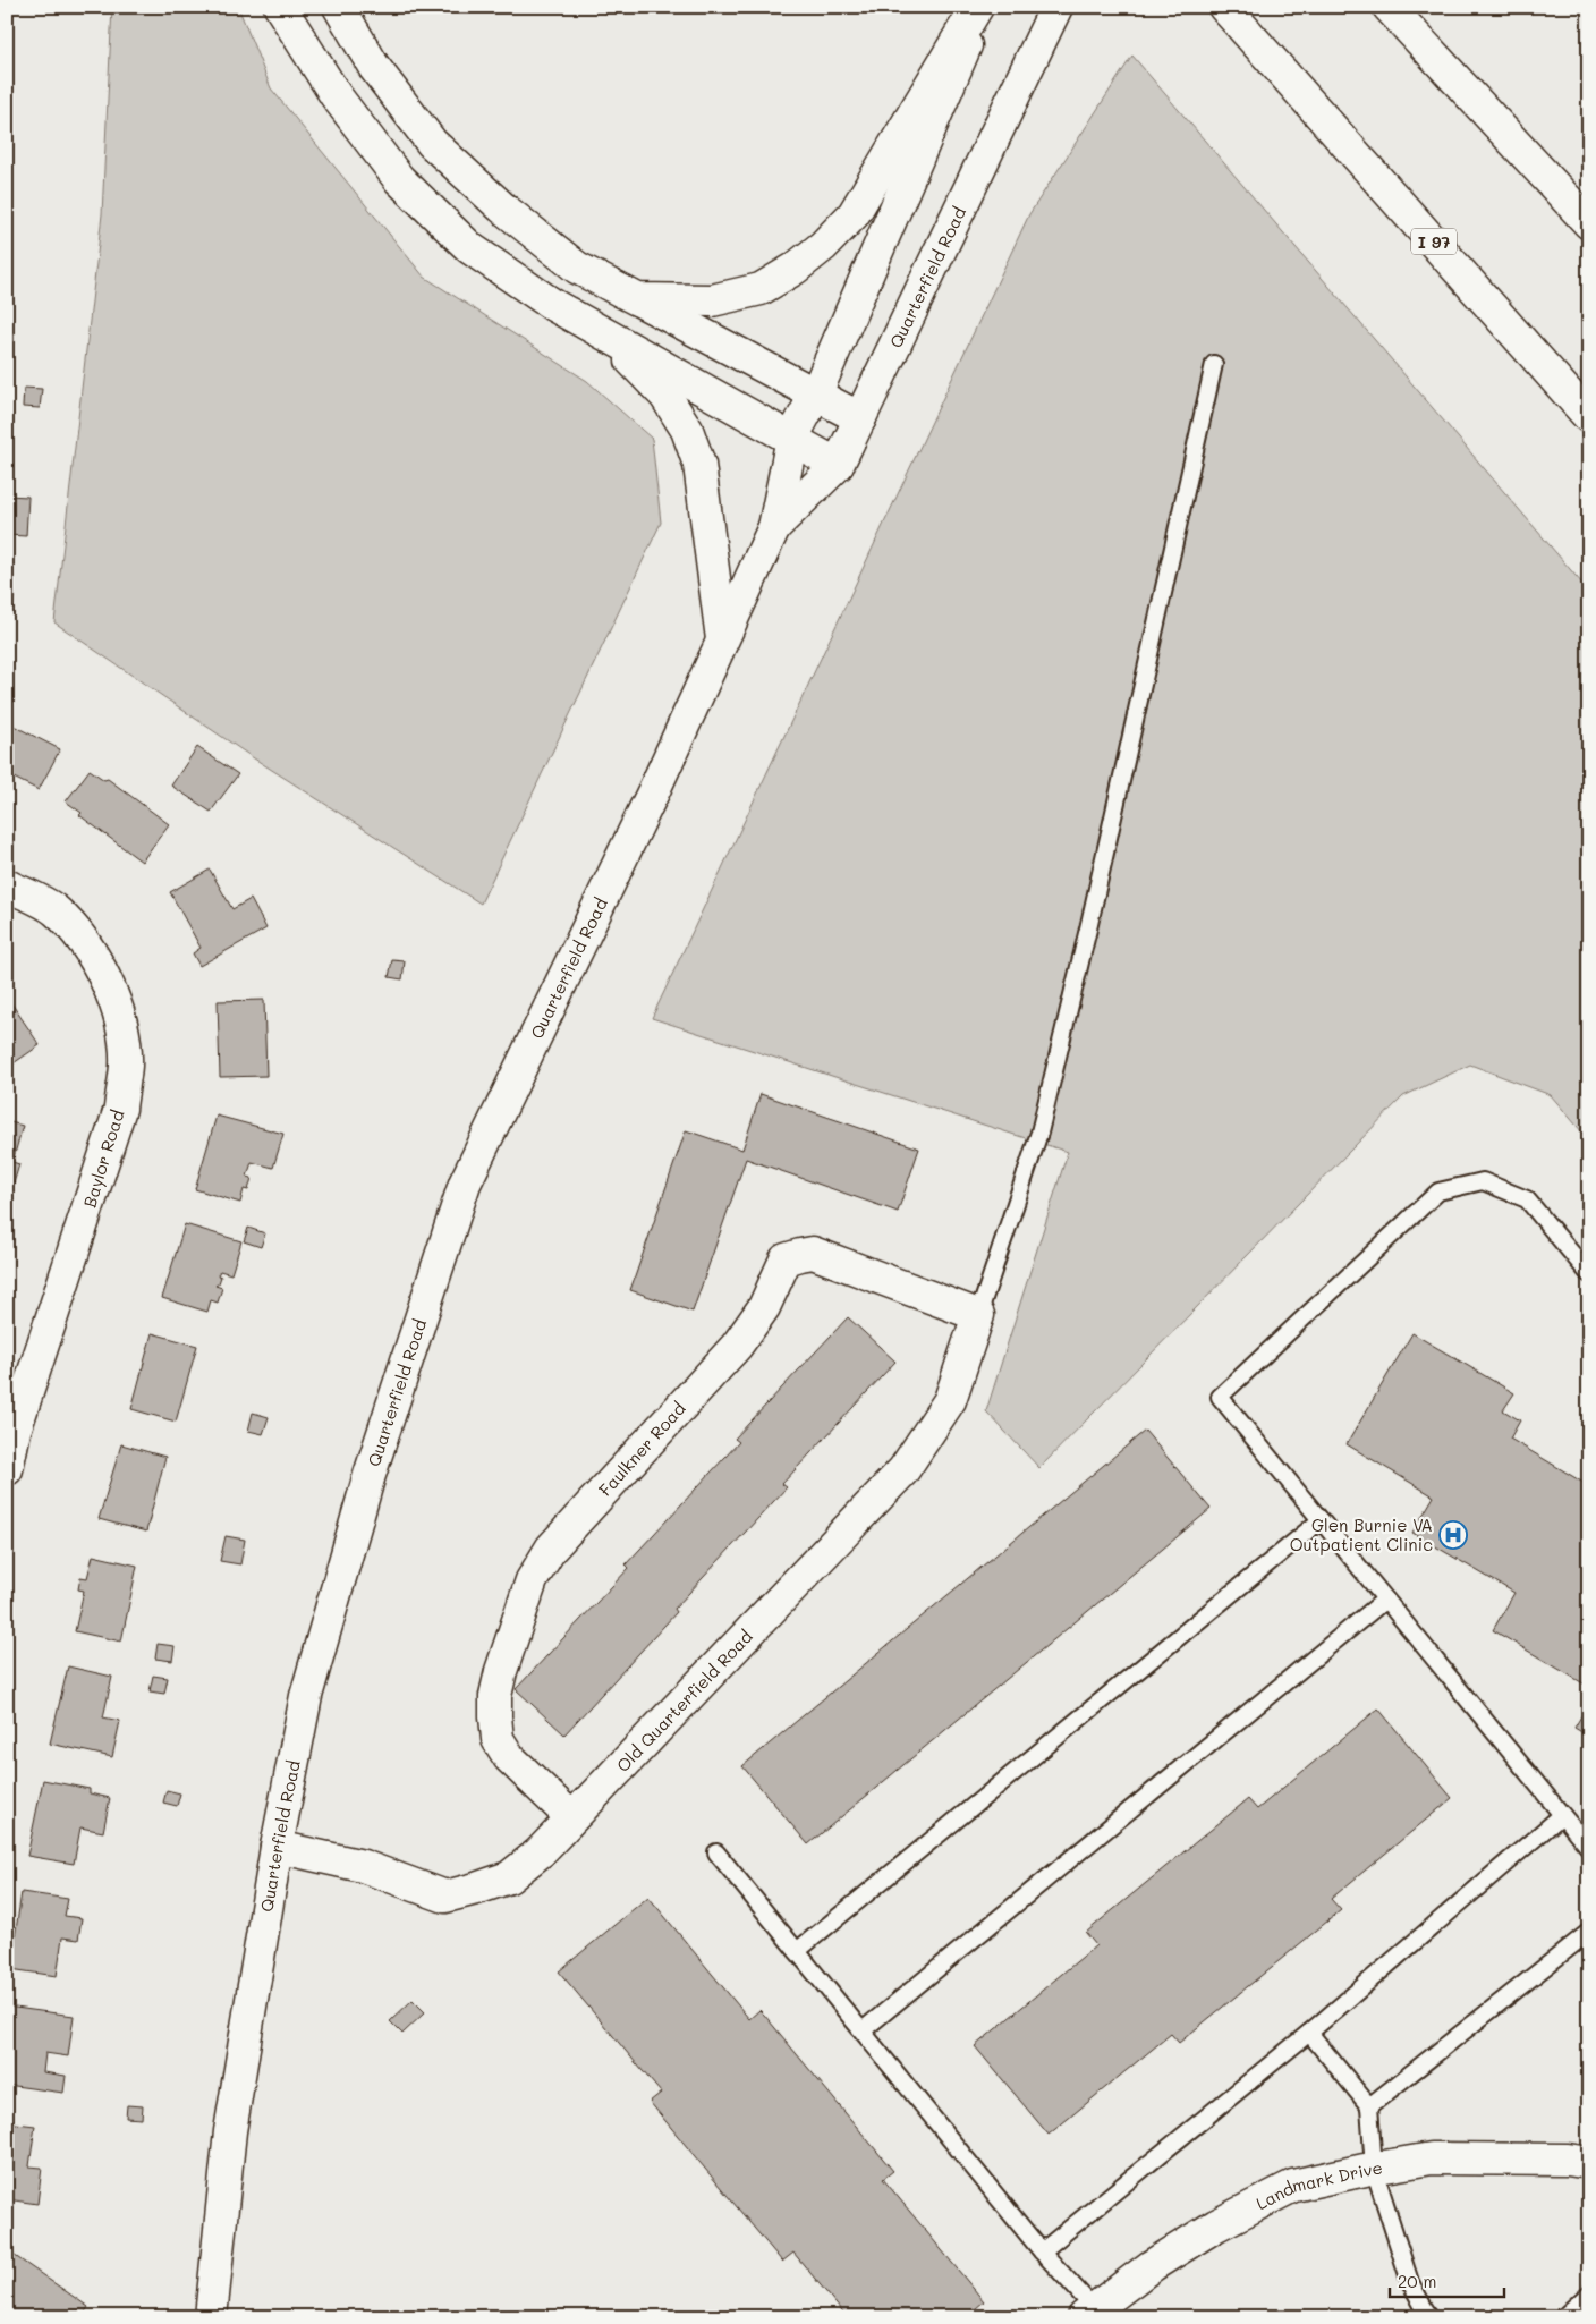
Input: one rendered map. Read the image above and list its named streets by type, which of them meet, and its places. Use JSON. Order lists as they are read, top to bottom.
{
  "streets": {
    "main road": [
      "I 97",
      "Quarterfield Road",
      "Baylor Road",
      "Faulkner Road",
      "Old Quarterfield Road",
      "Landmark Drive"
    ]
  },
  "crossings": [
    ["Quarterfield Road", "Old Quarterfield Road"],
    ["Faulkner Road", "Old Quarterfield Road"]
  ],
  "places": {
    "hospital": ["Glen Burnie VA Outpatient Clinic"]
  },
  "scale_bar": "20 m"
}
